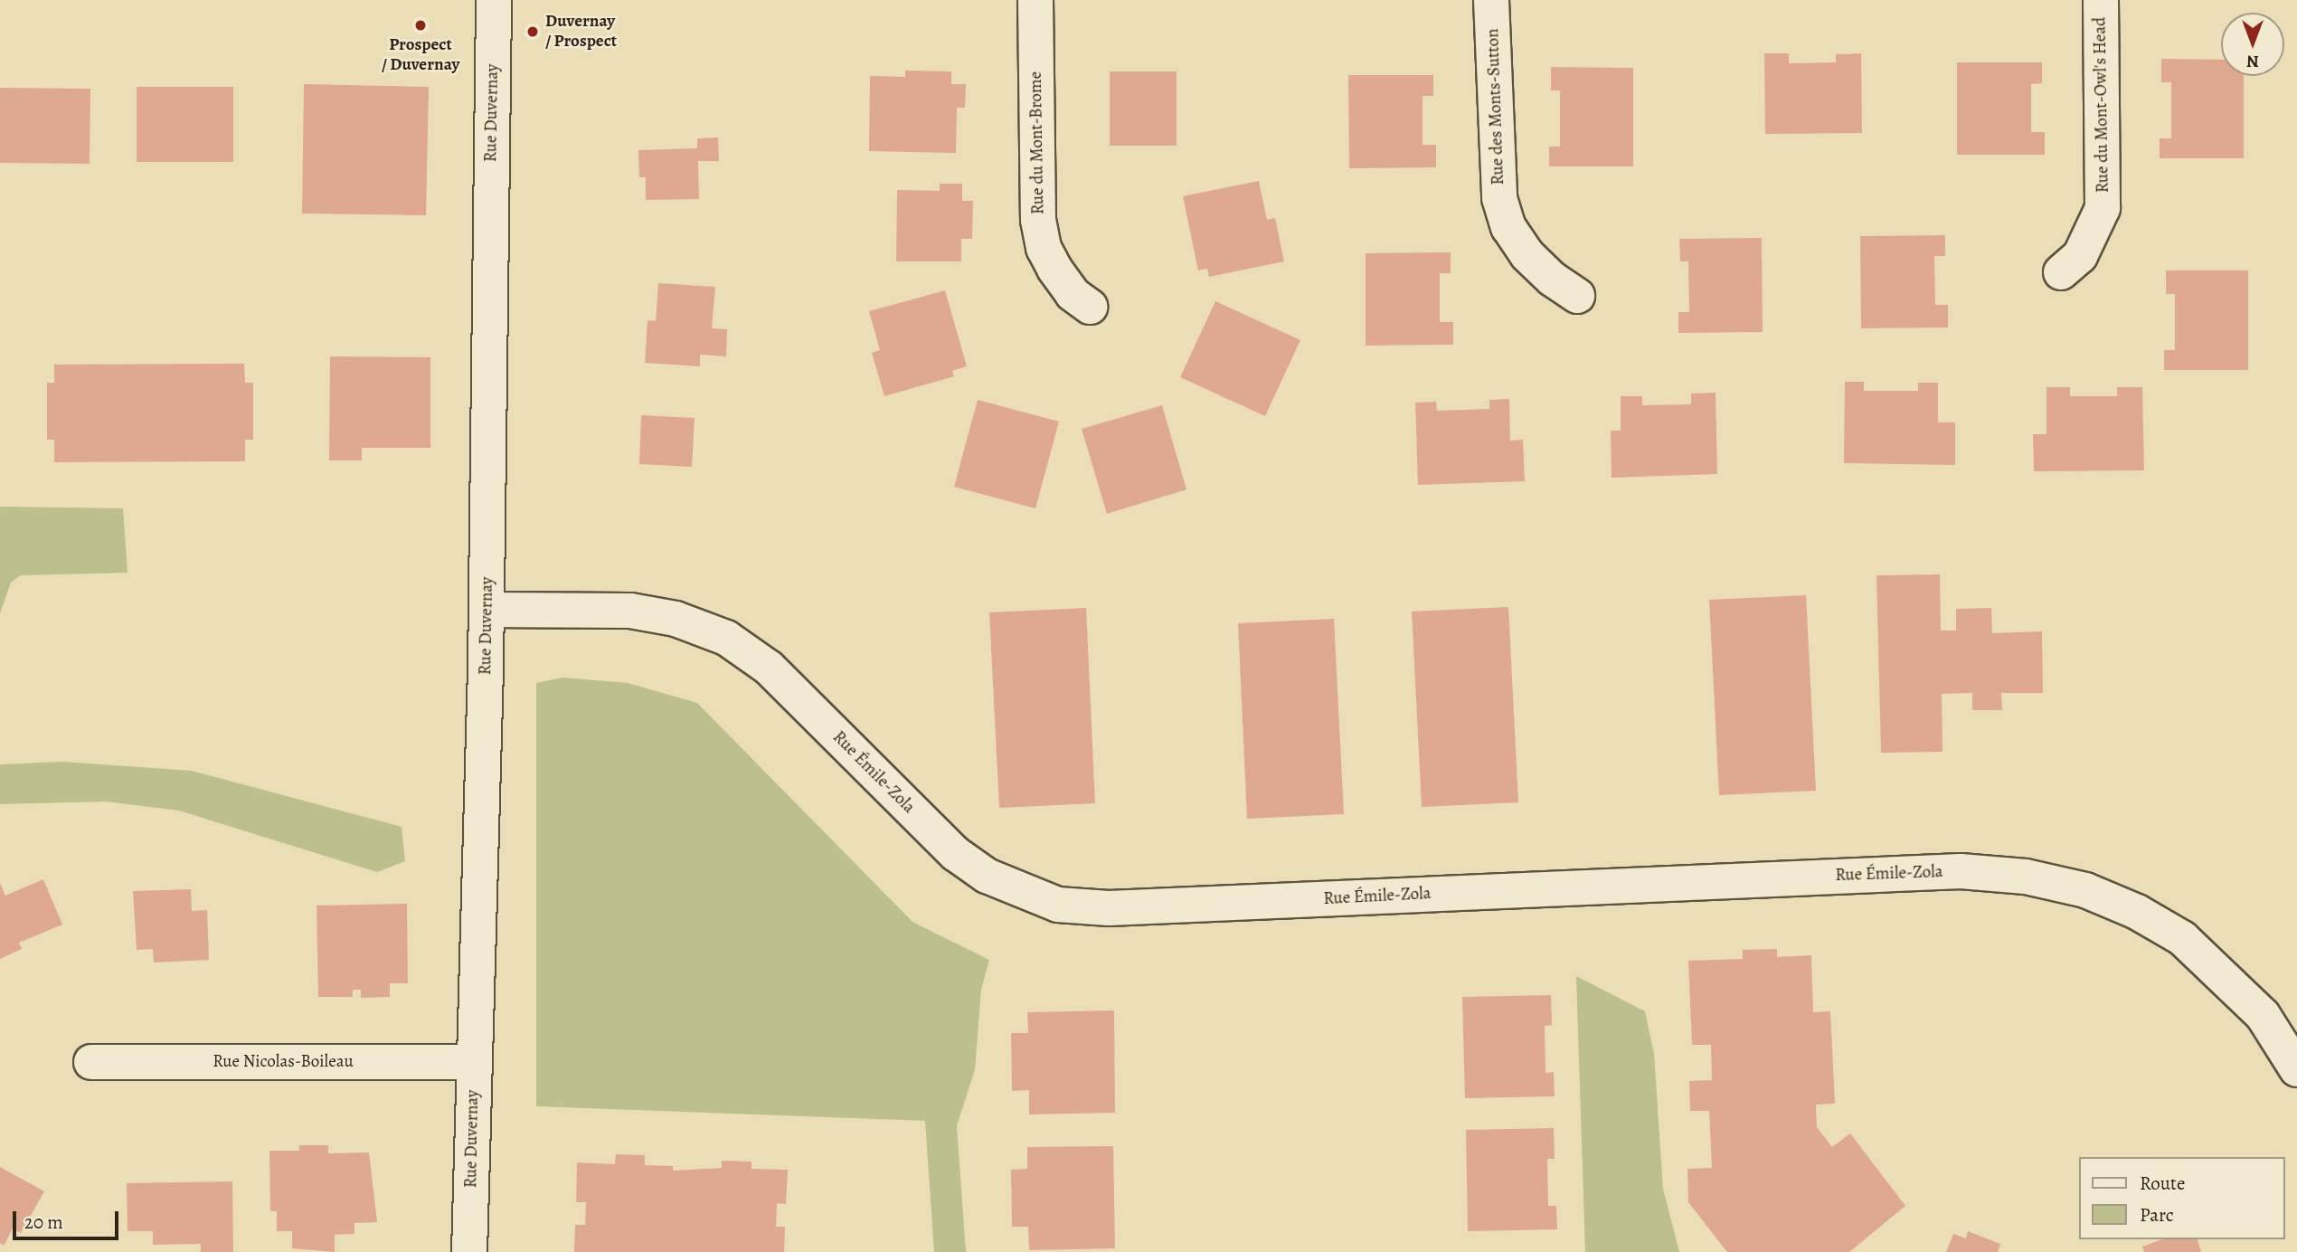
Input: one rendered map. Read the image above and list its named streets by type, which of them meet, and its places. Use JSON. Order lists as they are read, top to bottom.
{
  "streets": {
    "street": [
      "Rue du Mont-Owl's Head",
      "Rue des Monts-Sutton",
      "Rue Duvernay",
      "Rue du Mont-Brome",
      "Rue Émile-Zola",
      "Rue Nicolas-Boileau"
    ]
  },
  "crossings": [
    ["Rue Duvernay", "Rue Émile-Zola"],
    ["Rue Duvernay", "Rue Nicolas-Boileau"]
  ],
  "places": ["Prospect / Duvernay", "Duvernay / Prospect"],
  "legend": ["Route", "Parc"],
  "scale_bar": "20 m",
  "north": "bottom"
}
